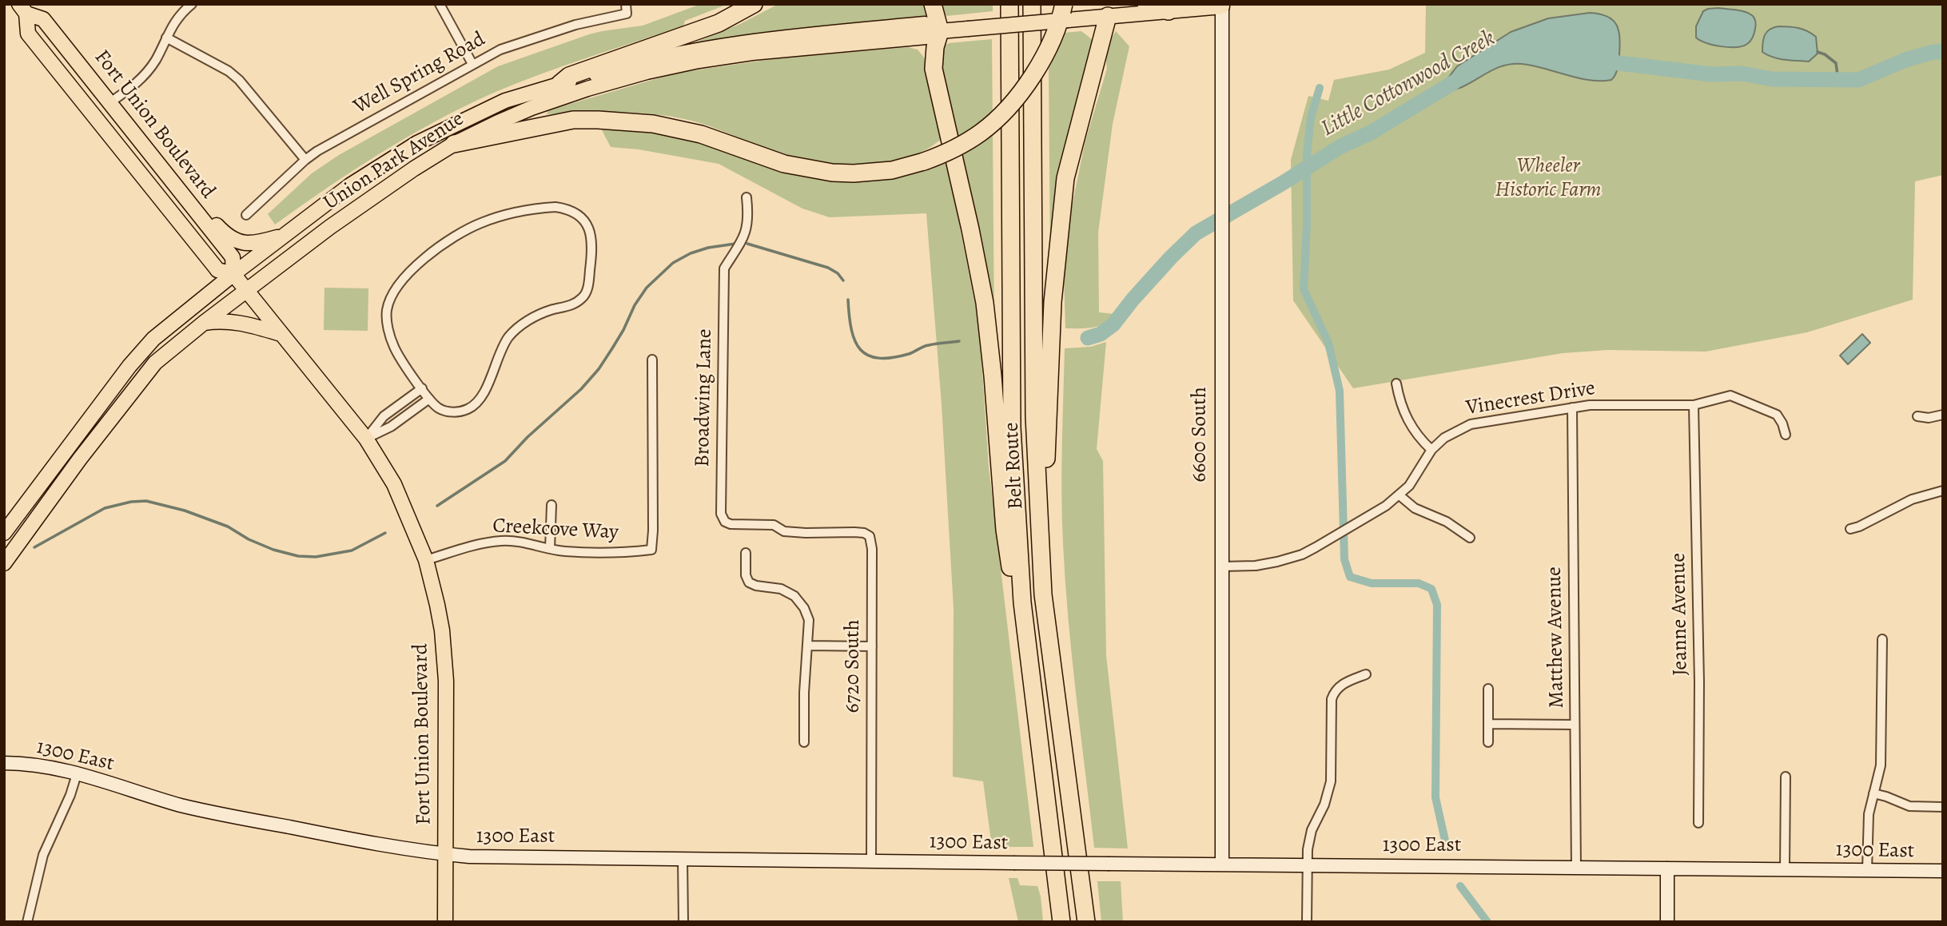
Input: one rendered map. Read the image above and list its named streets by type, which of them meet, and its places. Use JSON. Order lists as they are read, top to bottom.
{
  "streets": {
    "highway": ["Belt Route"],
    "main road": [
      "Fort Union Boulevard",
      "Union Park Avenue",
      "6600 South",
      "1300 East"
    ],
    "street": [
      "Well Spring Road",
      "Broadwing Lane",
      "Vinecrest Drive",
      "Creekcove Way",
      "Jeanne Avenue",
      "Matthew Avenue",
      "6720 South"
    ]
  },
  "crossings": [
    ["Fort Union Boulevard", "Union Park Avenue"],
    ["Fort Union Boulevard", "Creekcove Way"],
    ["Fort Union Boulevard", "1300 East"],
    ["Union Park Avenue", "6600 South"],
    ["Broadwing Lane", "6720 South"],
    ["Vinecrest Drive", "6600 South"],
    ["Vinecrest Drive", "Jeanne Avenue"],
    ["Vinecrest Drive", "Matthew Avenue"],
    ["6600 South", "1300 East"],
    ["Matthew Avenue", "1300 East"],
    ["6720 South", "1300 East"]
  ],
  "water": ["Little Cottonwood Creek"],
  "parks": ["Wheeler Historic Farm"]
}
